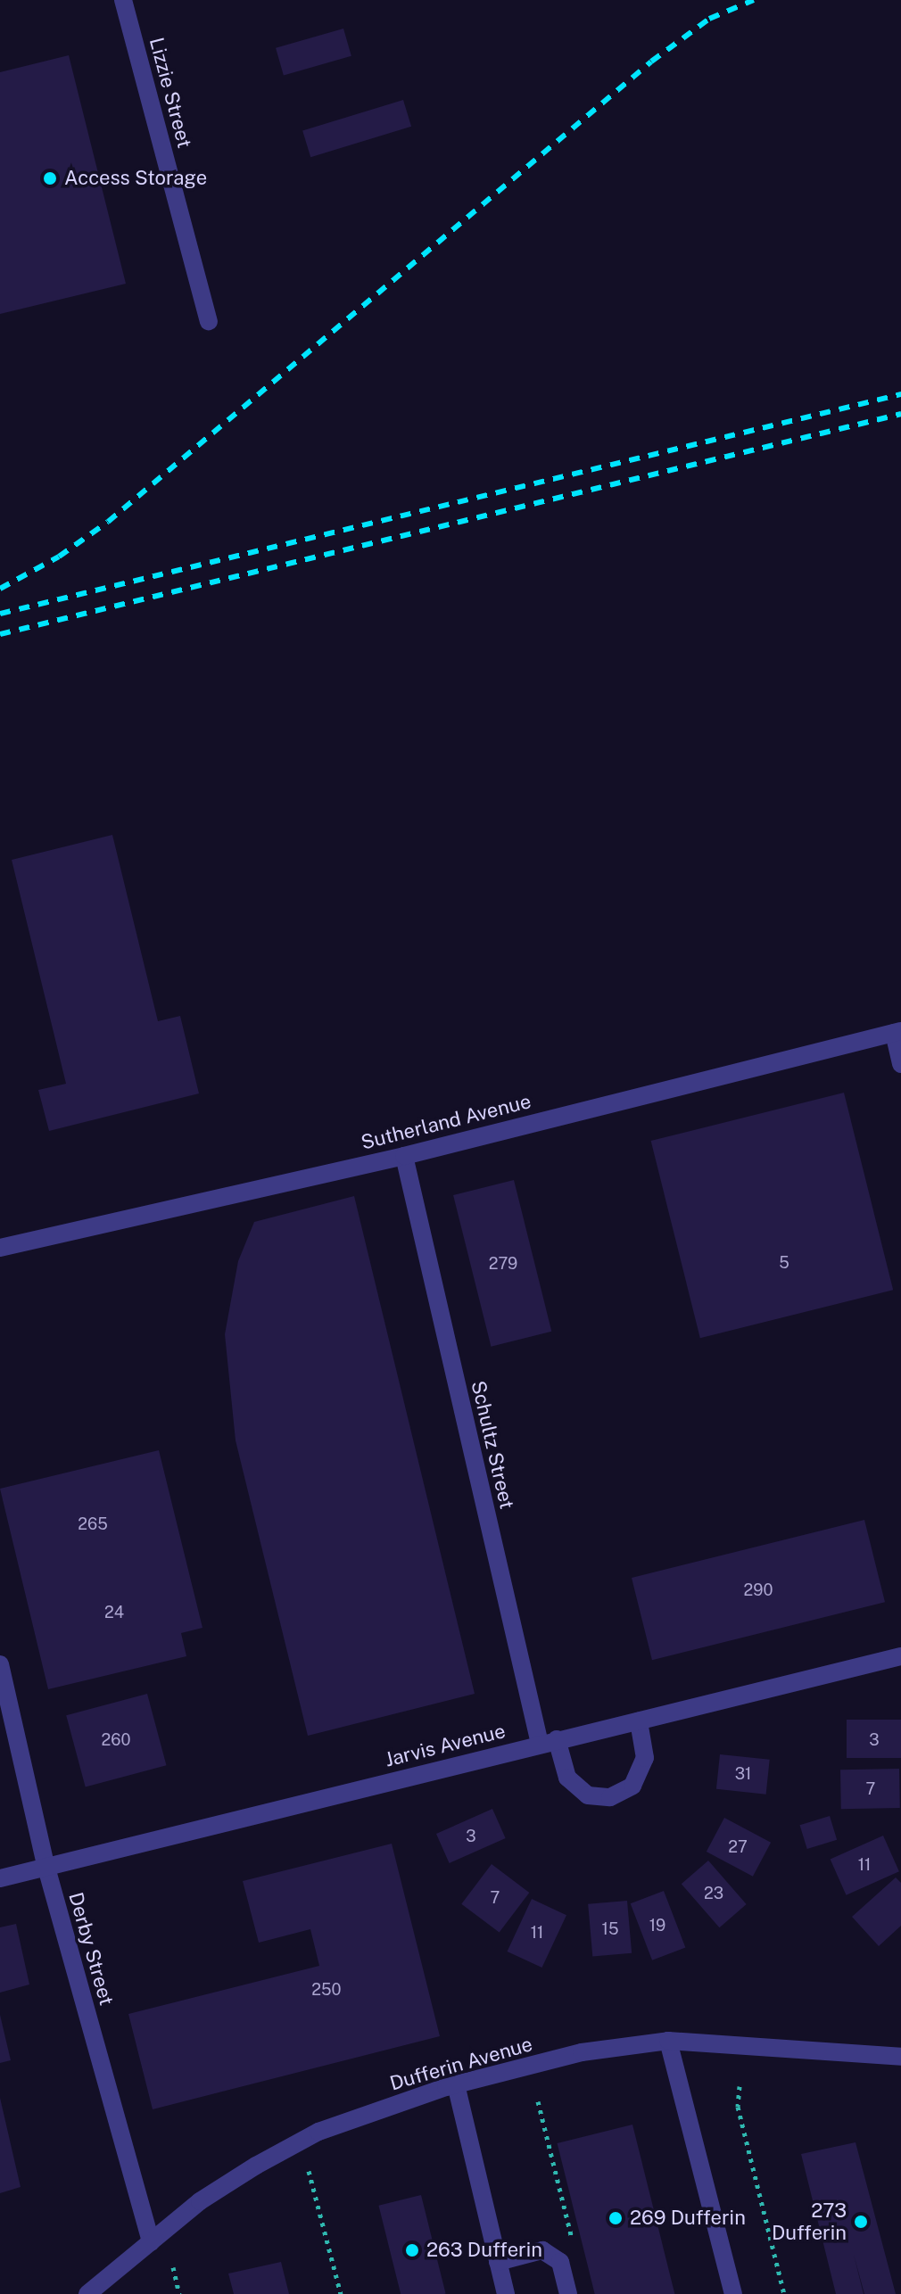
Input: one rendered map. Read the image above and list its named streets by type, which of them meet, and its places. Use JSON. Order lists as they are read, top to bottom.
{
  "streets": {
    "street": [
      "Lizzie Street",
      "Sutherland Avenue",
      "Schultz Street",
      "Jarvis Avenue",
      "Derby Street",
      "Dufferin Avenue"
    ]
  },
  "crossings": [
    ["Sutherland Avenue", "Schultz Street"],
    ["Schultz Street", "Jarvis Avenue"],
    ["Jarvis Avenue", "Derby Street"],
    ["Derby Street", "Dufferin Avenue"]
  ],
  "places": [
    "Access Storage",
    "269 Dufferin",
    "273 Dufferin",
    "263 Dufferin"
  ],
  "house_numbers": [
    "5",
    "279",
    "265",
    "290",
    "24",
    "260",
    "3",
    "31",
    "7",
    "3",
    "27",
    "11",
    "23",
    "7",
    "19",
    "15",
    "11",
    "250"
  ]
}
